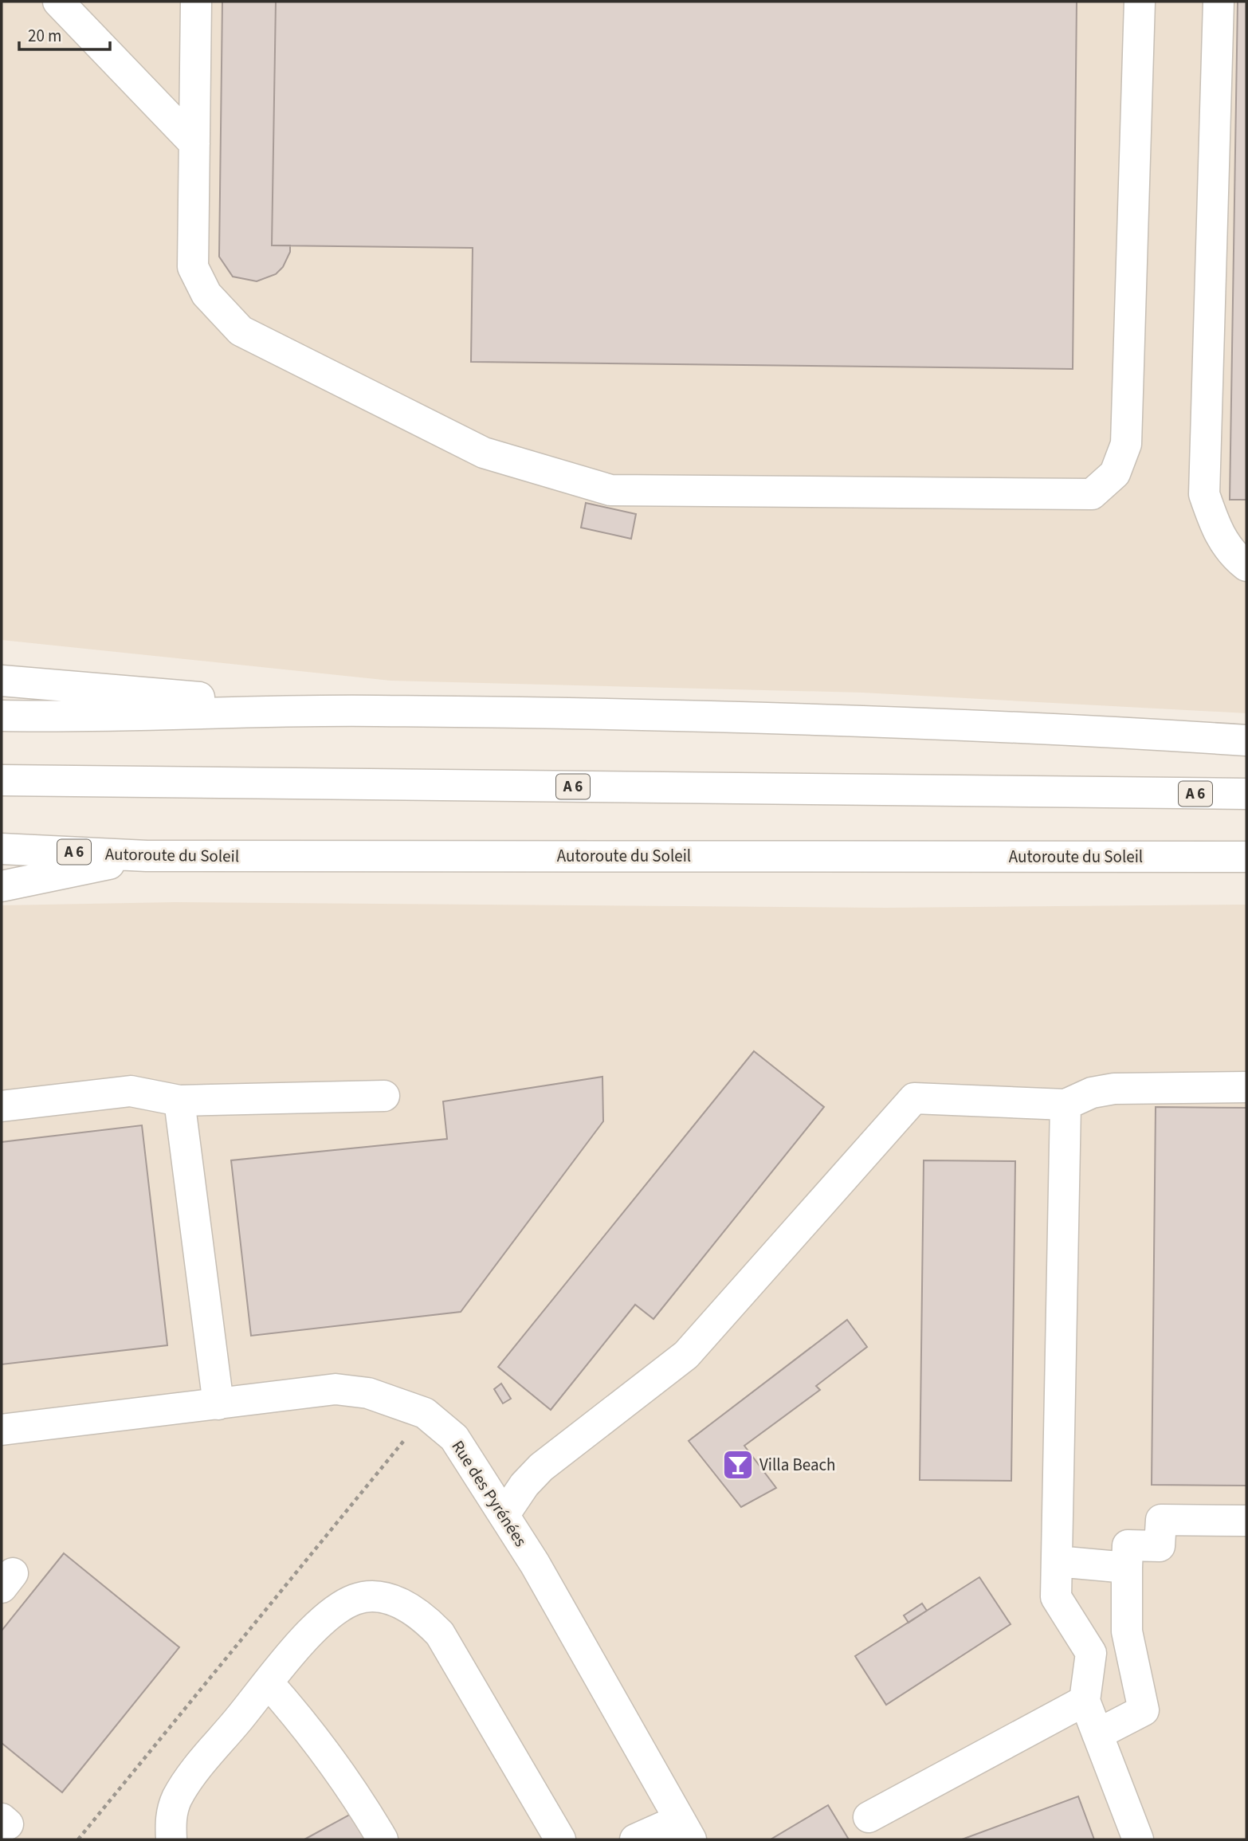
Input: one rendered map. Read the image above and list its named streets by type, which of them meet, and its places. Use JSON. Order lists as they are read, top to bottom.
{
  "streets": {
    "main road": ["A 6", "Autoroute du Soleil", "Rue des Pyrénées"]
  },
  "places": {
    "bar": ["Villa Beach"]
  },
  "scale_bar": "20 m"
}
